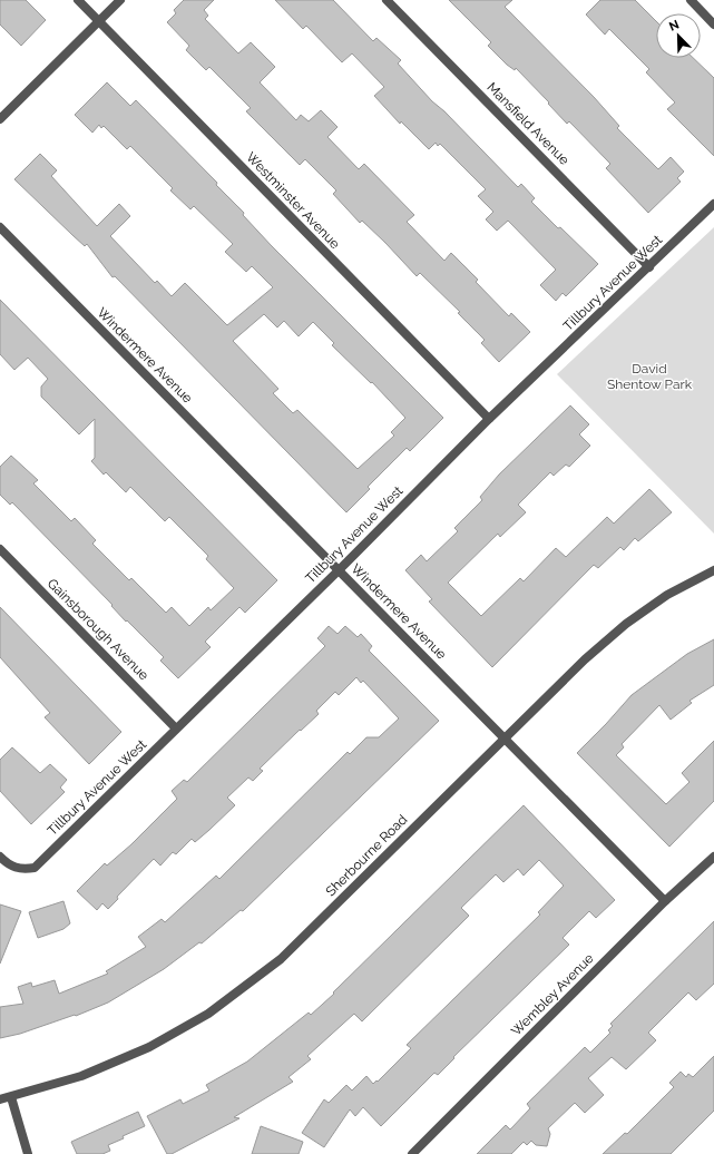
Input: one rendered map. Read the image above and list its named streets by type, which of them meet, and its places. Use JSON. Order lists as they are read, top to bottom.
{
  "streets": {
    "street": [
      "Mansfield Avenue",
      "Westminster Avenue",
      "Tillbury Avenue West",
      "Windermere Avenue",
      "Gainsborough Avenue",
      "Sherbourne Road",
      "Wembley Avenue"
    ]
  },
  "crossings": [
    ["Mansfield Avenue", "Tillbury Avenue West"],
    ["Westminster Avenue", "Tillbury Avenue West"],
    ["Tillbury Avenue West", "Windermere Avenue"],
    ["Tillbury Avenue West", "Gainsborough Avenue"],
    ["Windermere Avenue", "Sherbourne Road"],
    ["Windermere Avenue", "Wembley Avenue"]
  ],
  "parks": ["David Shentow Park"],
  "north": "top left"
}
